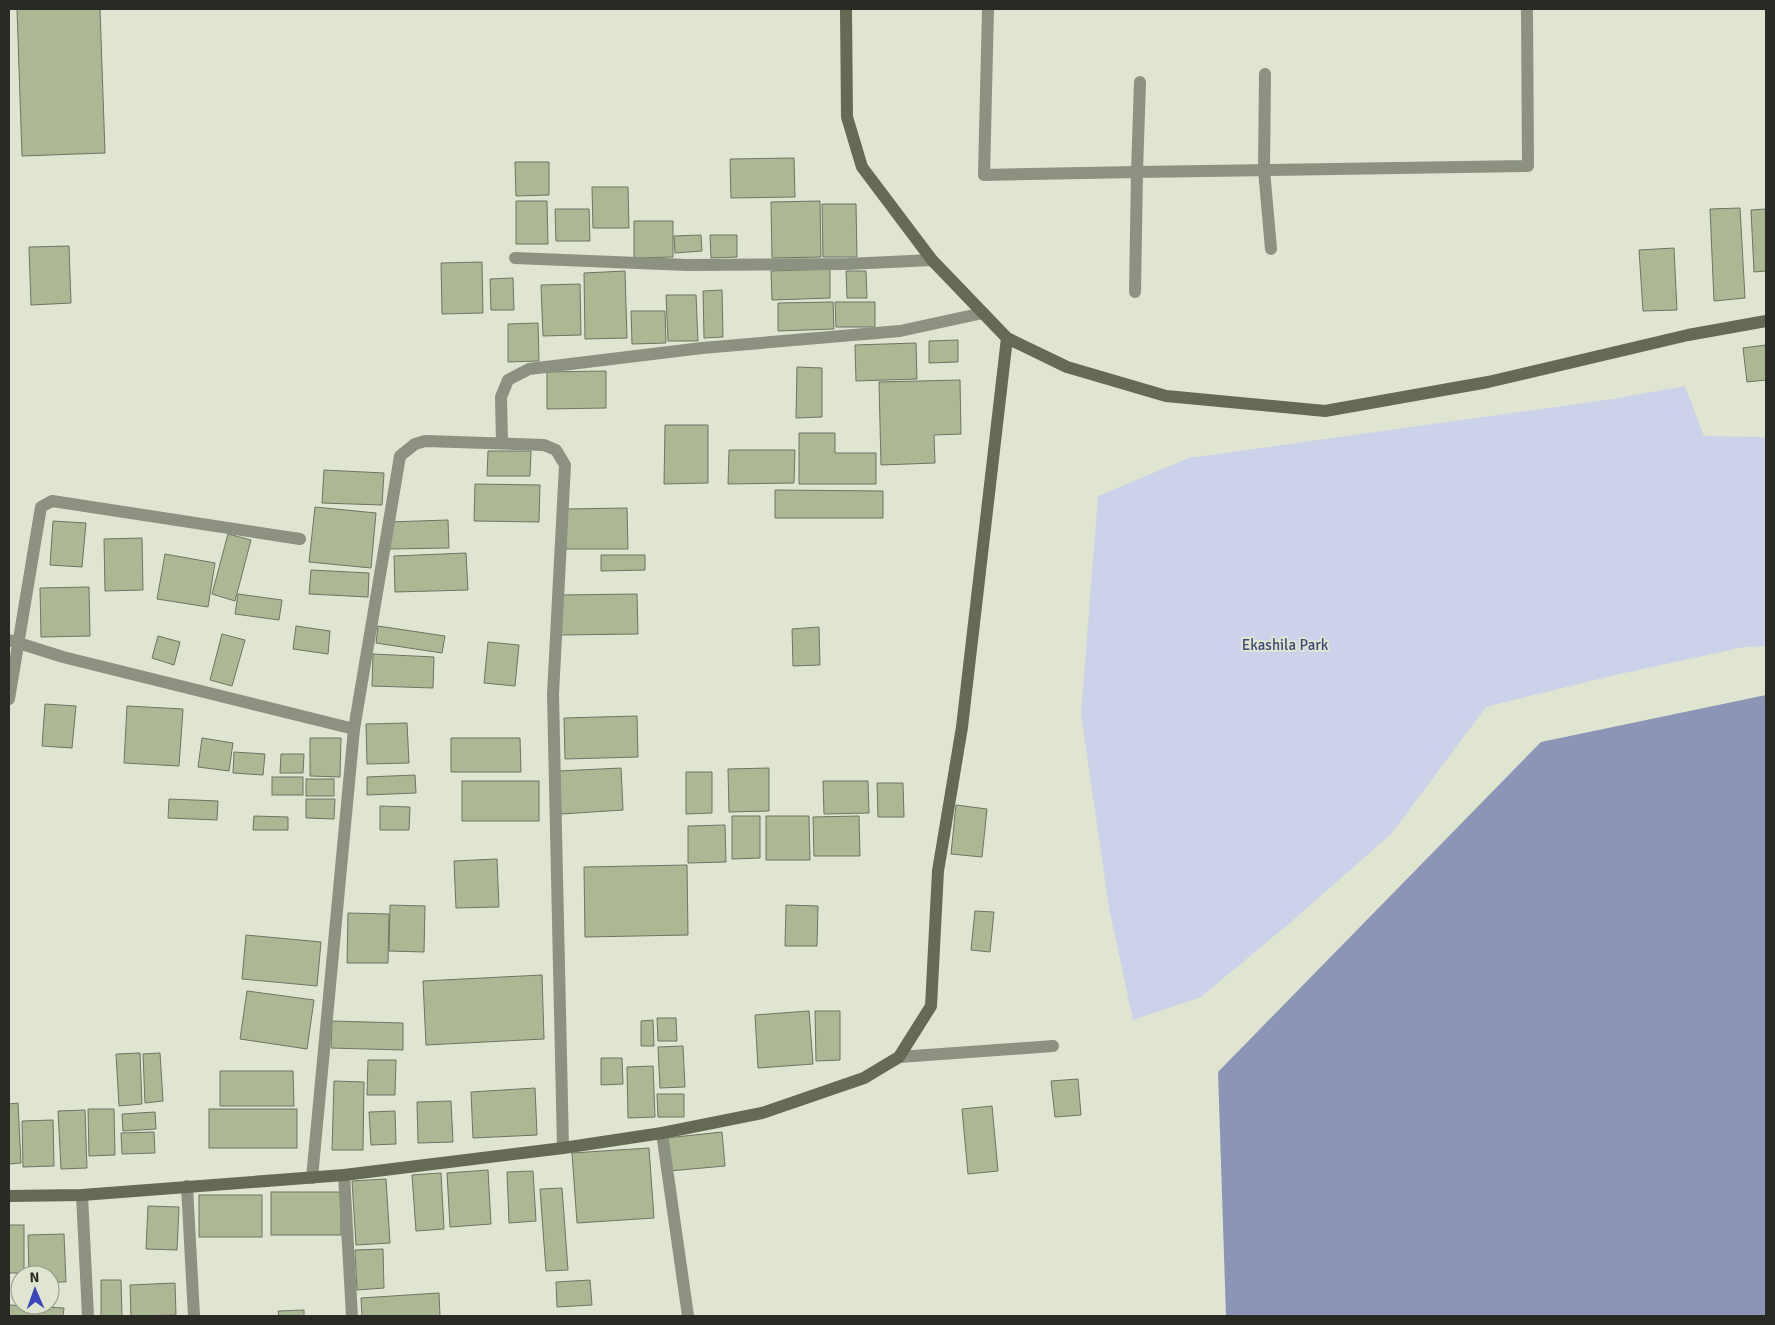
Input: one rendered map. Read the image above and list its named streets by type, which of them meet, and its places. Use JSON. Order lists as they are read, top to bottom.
{
  "parks": ["Ekashila Park"],
  "north": "top"
}
